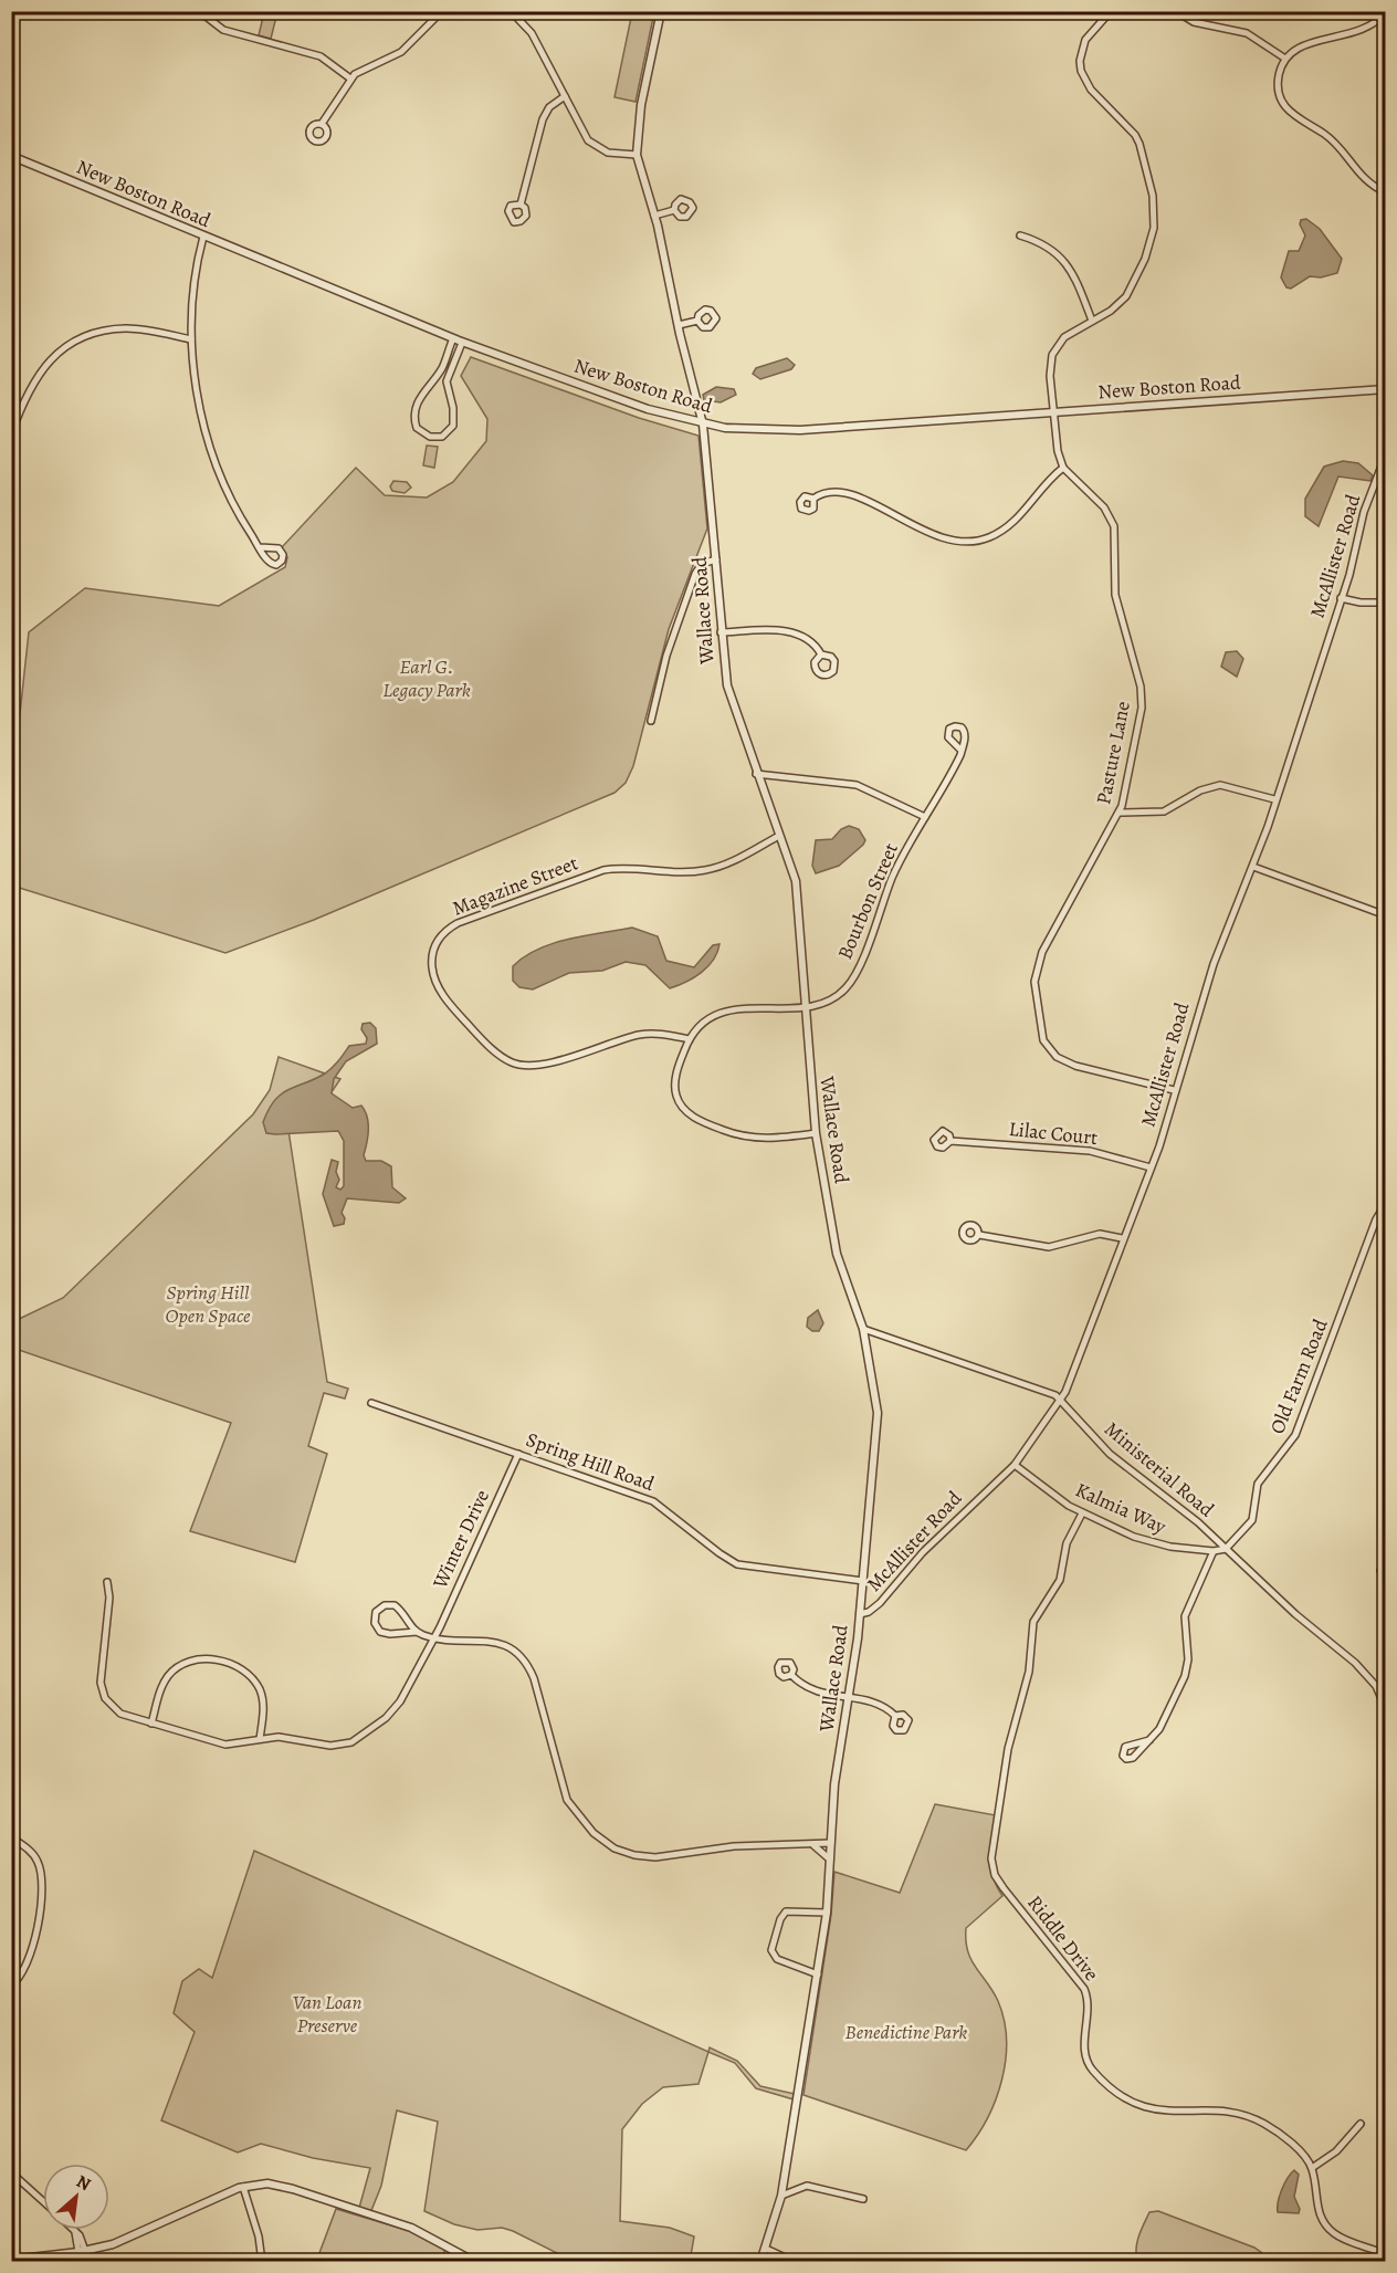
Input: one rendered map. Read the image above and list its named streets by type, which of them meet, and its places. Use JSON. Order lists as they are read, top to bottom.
{
  "streets": {
    "street": [
      "New Boston Road",
      "McAllister Road",
      "Wallace Road",
      "Pasture Lane",
      "Magazine Street",
      "Bourbon Street",
      "Lilac Court",
      "Old Farm Road",
      "Spring Hill Road",
      "Ministerial Road",
      "Kalmia Way",
      "Winter Drive",
      "Riddle Drive"
    ]
  },
  "crossings": [
    ["New Boston Road", "Wallace Road"],
    ["McAllister Road", "Wallace Road"],
    ["McAllister Road", "Pasture Lane"],
    ["McAllister Road", "Lilac Court"],
    ["McAllister Road", "Ministerial Road"],
    ["McAllister Road", "Kalmia Way"],
    ["Wallace Road", "Magazine Street"],
    ["Wallace Road", "Bourbon Street"],
    ["Wallace Road", "Spring Hill Road"],
    ["Wallace Road", "Ministerial Road"],
    ["Magazine Street", "Bourbon Street"],
    ["Old Farm Road", "Ministerial Road"],
    ["Old Farm Road", "Kalmia Way"],
    ["Spring Hill Road", "Winter Drive"],
    ["Ministerial Road", "Kalmia Way"],
    ["Kalmia Way", "Riddle Drive"]
  ],
  "parks": [
    "Earl G. Legacy Park",
    "Spring Hill Open Space",
    "Van Loan Preserve",
    "Benedictine Park"
  ],
  "north": "top right"
}
